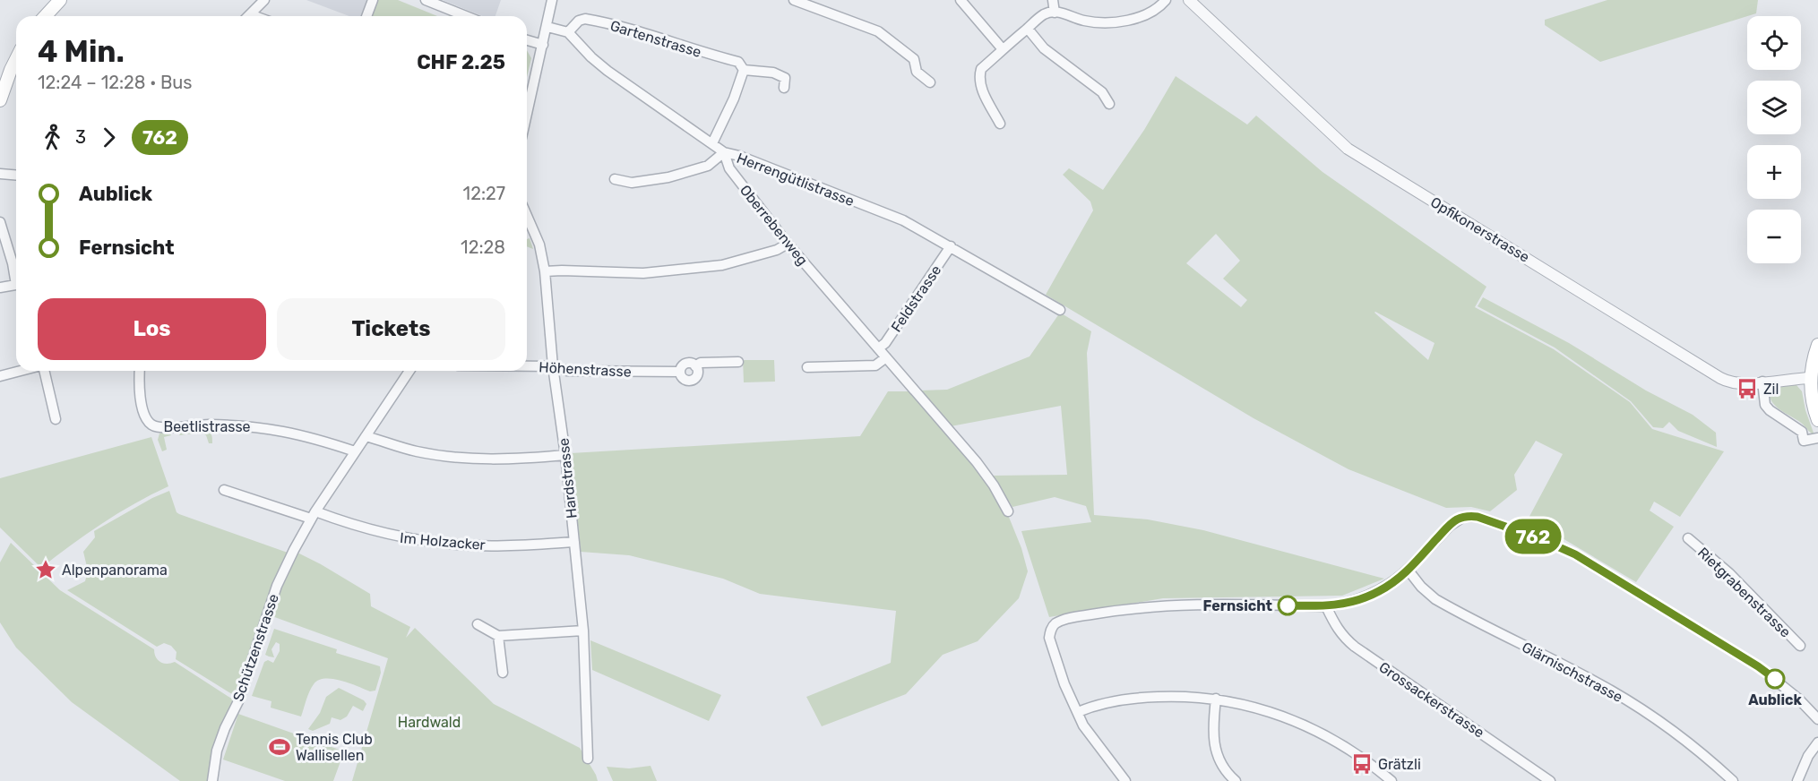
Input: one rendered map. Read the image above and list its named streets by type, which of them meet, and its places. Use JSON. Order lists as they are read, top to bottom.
{
  "streets": {
    "street": [
      "Gartenstrasse",
      "Herrengütlistrasse",
      "Oberrebenweg",
      "Opfikonerstrasse",
      "Feldstrasse",
      "Höhenstrasse",
      "Beetlistrasse",
      "Hardstrasse",
      "Im Holzacker",
      "Rietgrabenstrasse",
      "Schützenstrasse",
      "Glärnischstrasse",
      "Grossackerstrasse"
    ]
  },
  "crossings": [
    ["Gartenstrasse", "Herrengütlistrasse"],
    ["Herrengütlistrasse", "Oberrebenweg"],
    ["Herrengütlistrasse", "Feldstrasse"],
    ["Oberrebenweg", "Feldstrasse"],
    ["Höhenstrasse", "Hardstrasse"],
    ["Beetlistrasse", "Schützenstrasse"],
    ["Hardstrasse", "Im Holzacker"],
    ["Im Holzacker", "Schützenstrasse"]
  ],
  "parks": ["Hardwald"],
  "places": {
    "bus stop": ["Zil", "Grätzli"],
    "place": ["Alpenpanorama"],
    "other": ["Fernsicht", "Aublick"],
    "sports": ["Tennis Club Wallisellen"]
  },
  "lines": ["bus line 762"],
  "page": {
    "on_map": "762",
    "map_buttons": ["+", "−"],
    "heading": ["4 Min.", "12:24 – 12:28 · Bus", "CHF 2.25"],
    "legs": ["3", "762"],
    "list": [
      {
        "name": "Aublick",
        "value": "12:27"
      },
      {
        "name": "Fernsicht",
        "value": "12:28"
      }
    ],
    "buttons": ["Los", "Tickets"]
  }
}
